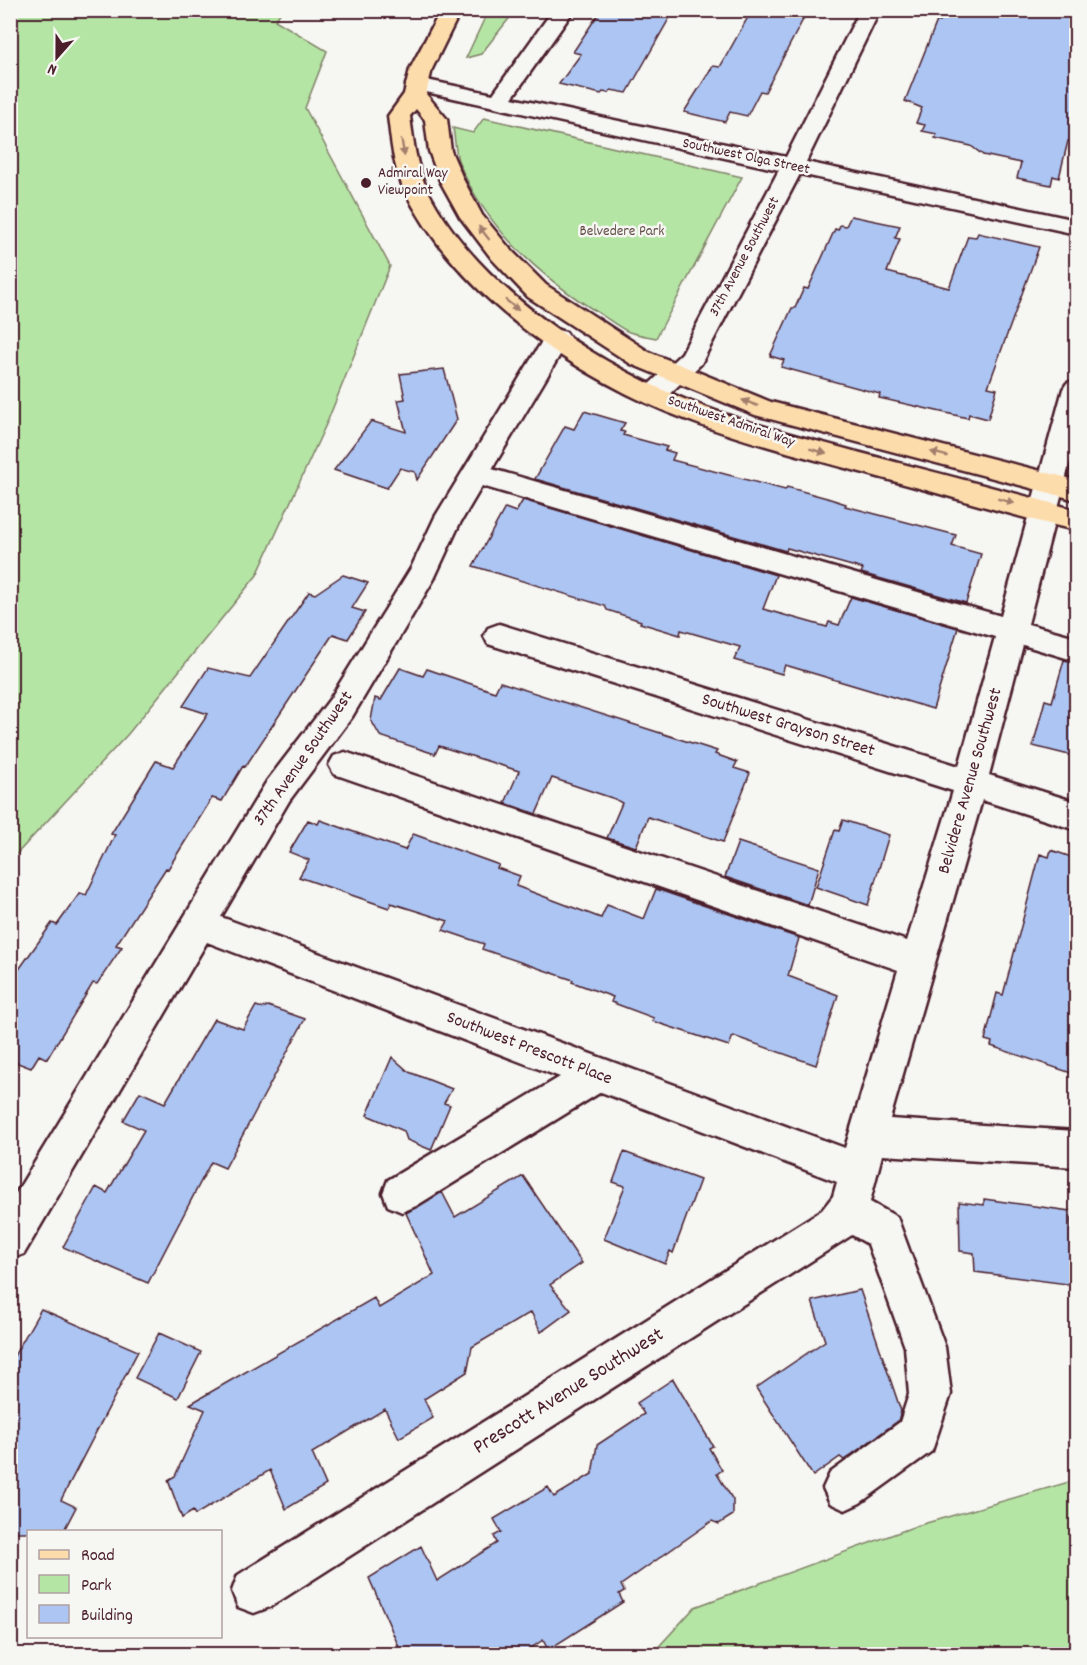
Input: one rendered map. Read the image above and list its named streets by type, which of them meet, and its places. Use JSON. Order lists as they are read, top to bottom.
{
  "streets": {
    "main road": ["Southwest Admiral Way"],
    "street": [
      "Southwest Olga Street",
      "37th Avenue Southwest",
      "Southwest Grayson Street",
      "Belvidere Avenue Southwest",
      "Southwest Prescott Place",
      "Prescott Avenue Southwest"
    ]
  },
  "crossings": [
    ["Southwest Olga Street", "37th Avenue Southwest"],
    ["Southwest Olga Street", "Southwest Admiral Way"],
    ["37th Avenue Southwest", "Southwest Admiral Way"],
    ["37th Avenue Southwest", "Southwest Prescott Place"],
    ["Southwest Admiral Way", "Belvidere Avenue Southwest"],
    ["Southwest Grayson Street", "Belvidere Avenue Southwest"],
    ["Belvidere Avenue Southwest", "Southwest Prescott Place"],
    ["Belvidere Avenue Southwest", "Prescott Avenue Southwest"],
    ["Southwest Prescott Place", "Prescott Avenue Southwest"]
  ],
  "parks": ["Belvedere Park"],
  "places": ["Admiral Way Viewpoint"],
  "legend": ["Road", "Park", "Building"],
  "north": "bottom"
}
